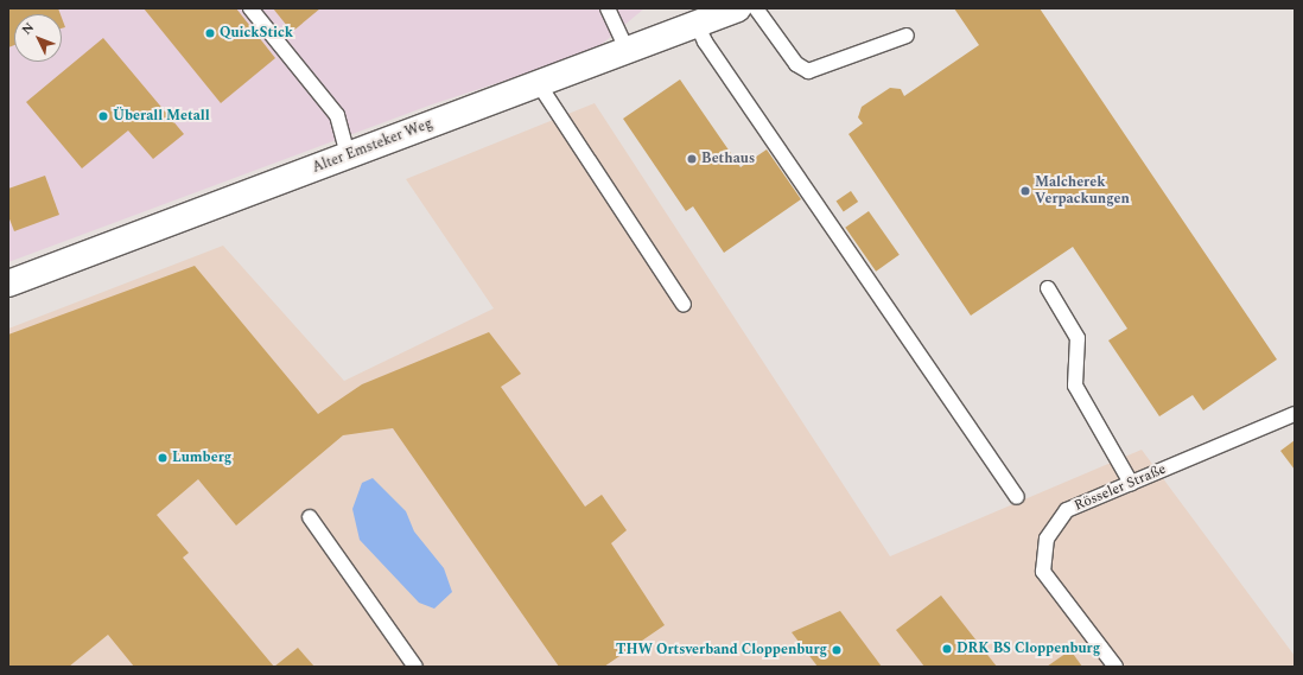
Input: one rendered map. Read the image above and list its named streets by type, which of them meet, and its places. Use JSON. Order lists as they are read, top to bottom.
{
  "streets": {
    "street": ["Alter Emsteker Weg"],
    "lane": ["Rösseler Straße"]
  },
  "places": [
    "QuickStick",
    "Überall Metall",
    "Bethaus",
    "Malcherek Verpackungen",
    "Lumberg",
    "DRK BS Cloppenburg",
    "THW Ortsverband Cloppenburg"
  ],
  "north": "top left"
}
